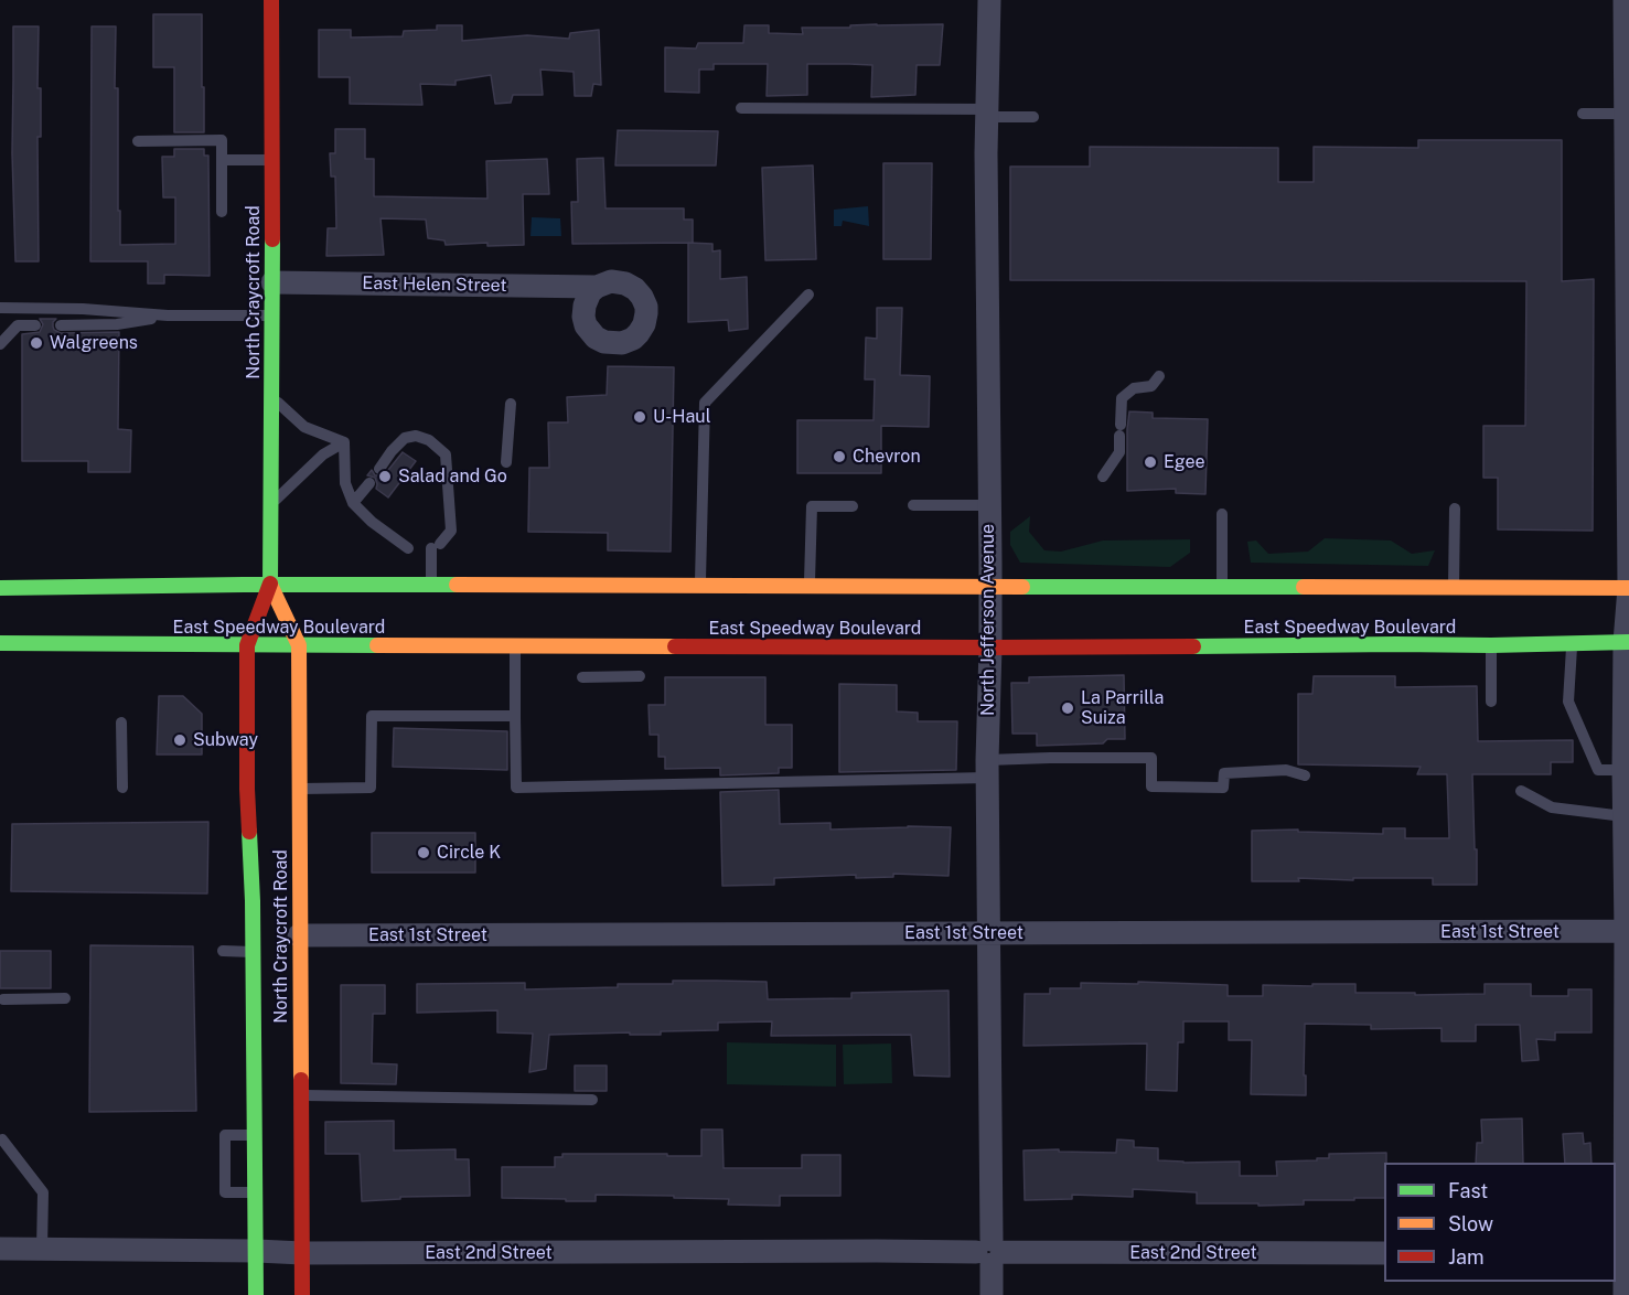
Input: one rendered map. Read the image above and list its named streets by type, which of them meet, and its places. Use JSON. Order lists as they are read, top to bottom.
{
  "streets": {
    "main road": ["North Craycroft Road", "East Speedway Boulevard"],
    "street": [
      "East Helen Street",
      "North Jefferson Avenue",
      "East 1st Street",
      "East 2nd Street"
    ]
  },
  "crossings": [
    ["East Helen Street", "North Craycroft Road"],
    ["North Craycroft Road", "East Speedway Boulevard"],
    ["North Craycroft Road", "East 1st Street"],
    ["North Craycroft Road", "East 2nd Street"],
    ["North Jefferson Avenue", "East Speedway Boulevard"],
    ["North Jefferson Avenue", "East 1st Street"],
    ["North Jefferson Avenue", "East 2nd Street"]
  ],
  "places": [
    "Walgreens",
    "U-Haul",
    "Chevron",
    "Egee",
    "Salad and Go",
    "La Parrilla Suiza",
    "Subway",
    "Circle K"
  ],
  "legend": ["Fast", "Slow", "Jam"]
}
